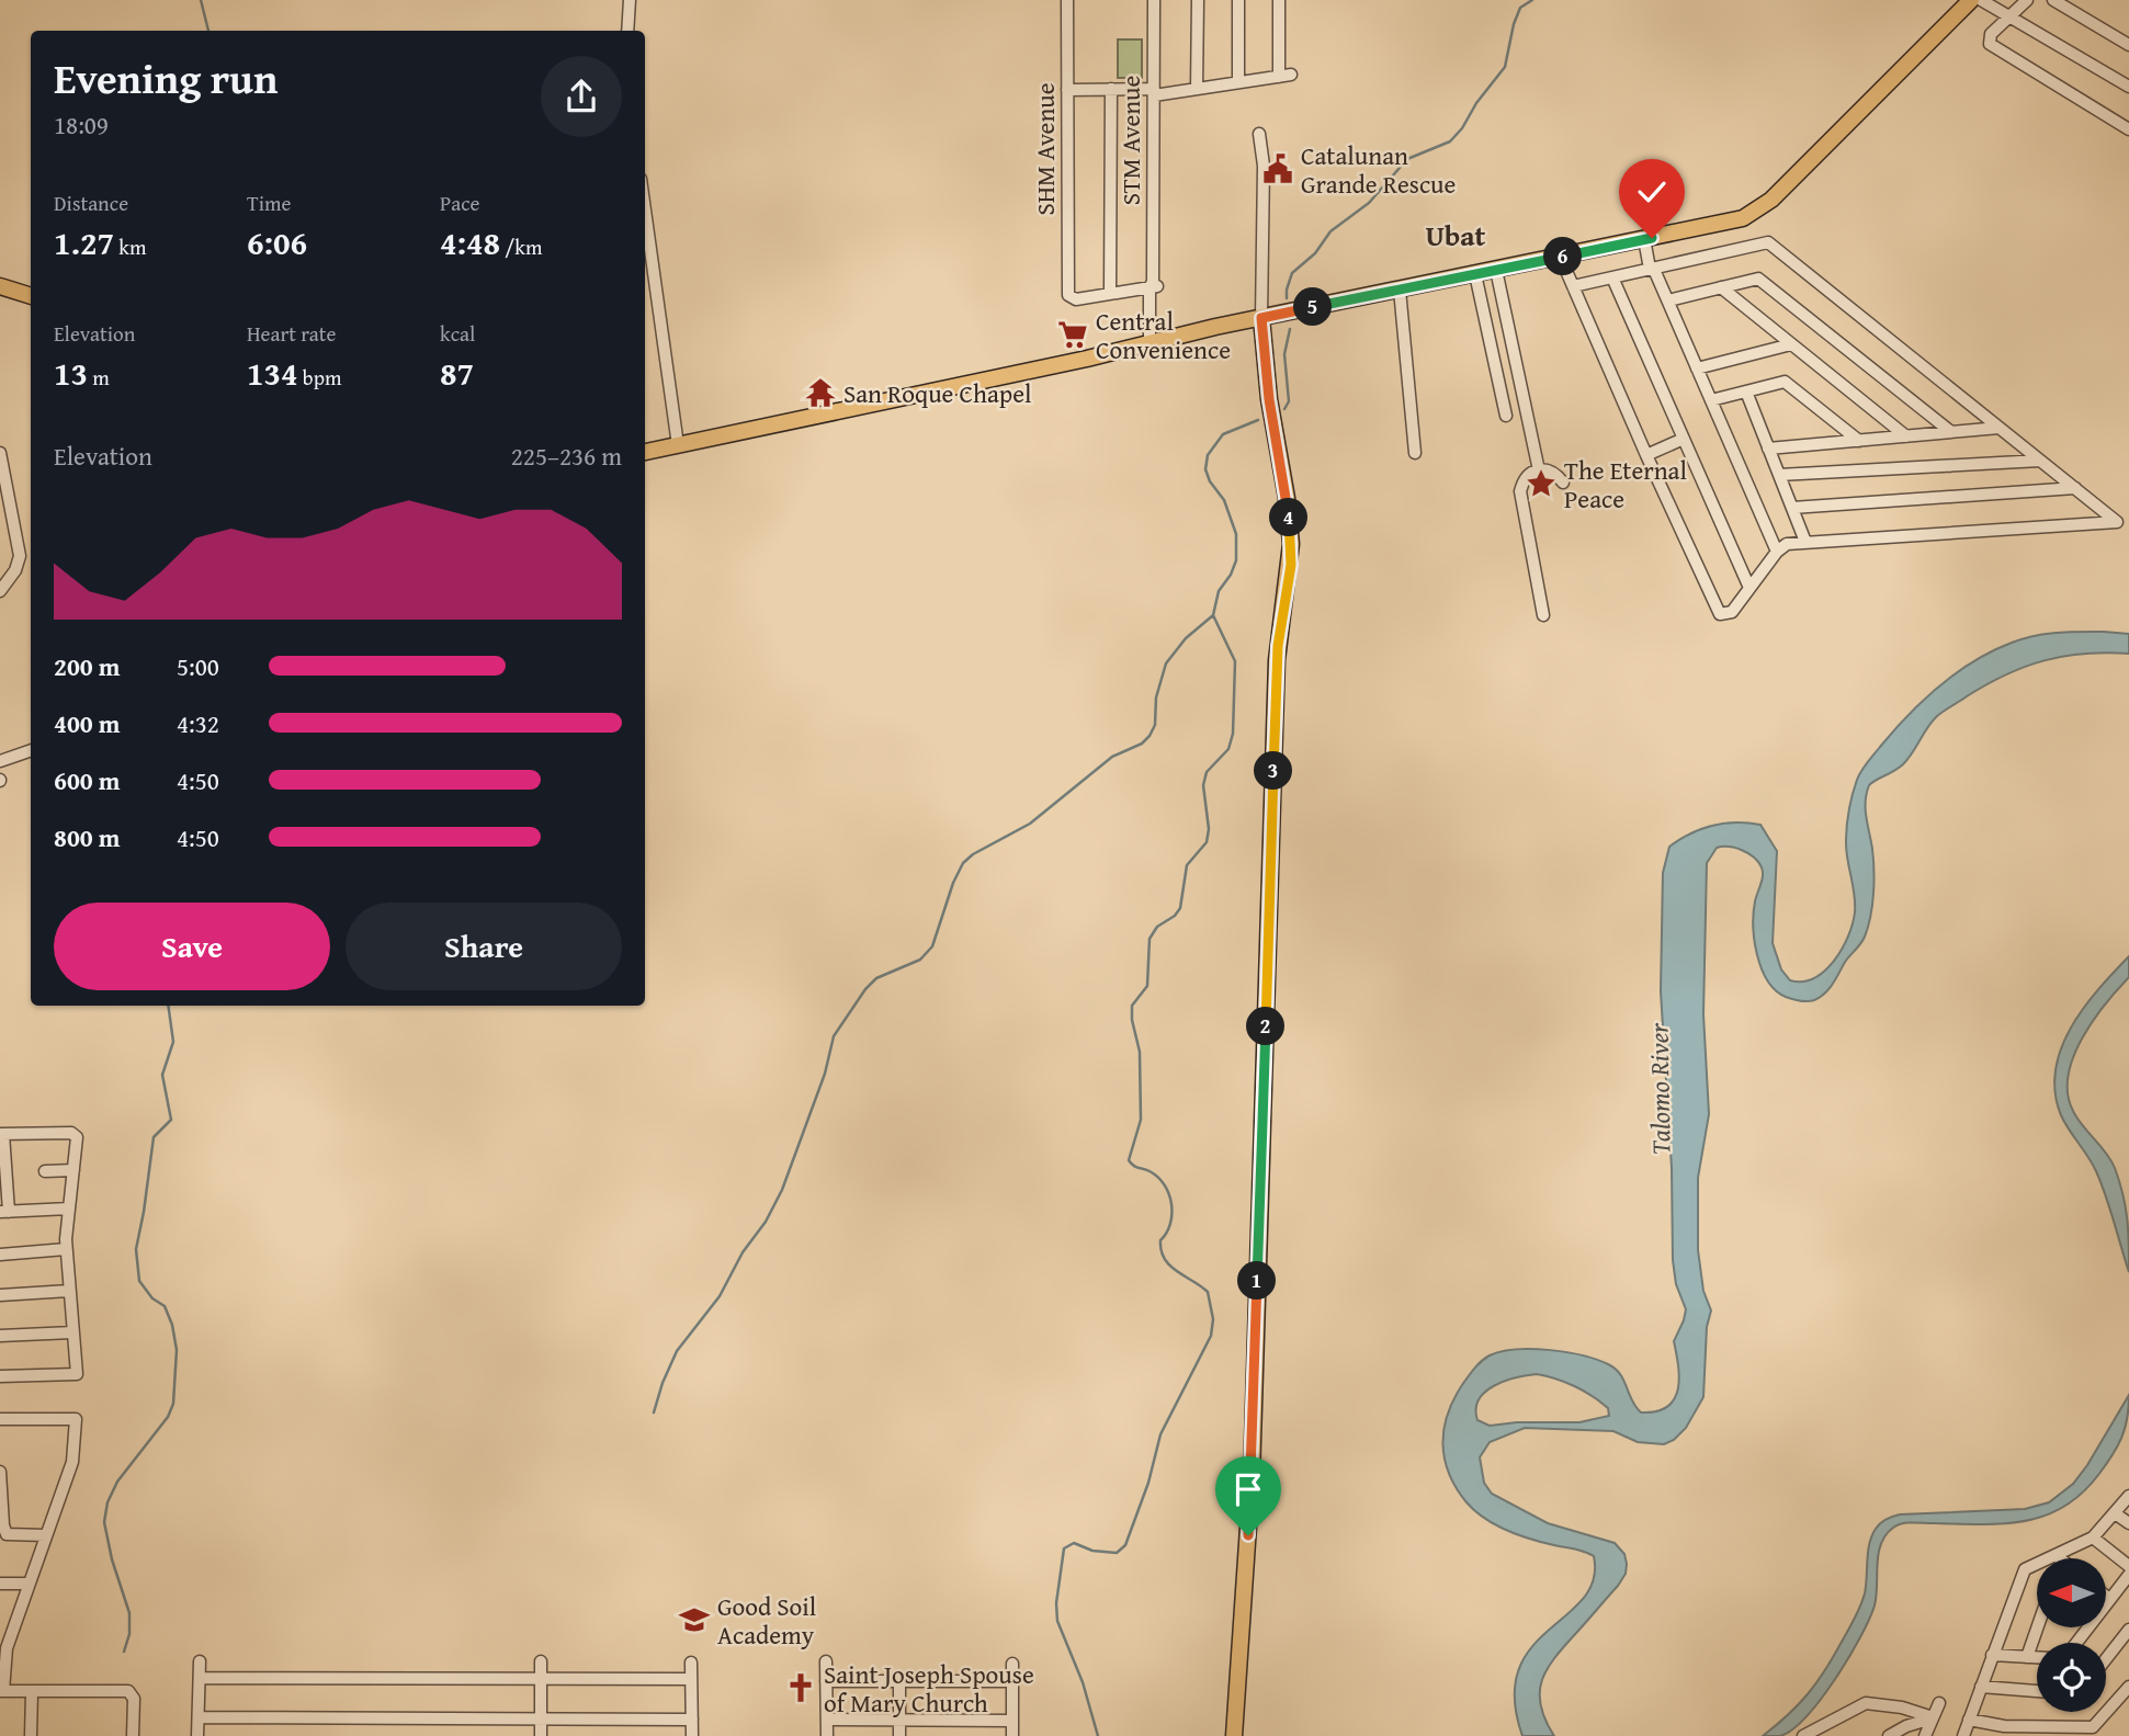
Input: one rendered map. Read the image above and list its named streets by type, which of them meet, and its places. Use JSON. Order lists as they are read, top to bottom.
{
  "streets": {
    "street": ["STM Avenue", "SHM Avenue"]
  },
  "districts": ["Ubat"],
  "water": ["Talomo River"],
  "places": {
    "public building": ["Catalunan Grande Rescue"],
    "supermarket": ["Central Convenience"],
    "temple": ["San Roque Chapel"],
    "place": ["The Eternal Peace"],
    "school or university": ["Good Soil Academy"],
    "church": ["Saint Joseph Spouse of Mary Church"]
  },
  "north": "left",
  "page": {
    "heading": ["Evening run", "18:09"],
    "stats": [
      ["Distance", "1.27 km"],
      ["Time", "6:06"],
      ["Pace", "4:48 /km"],
      ["Elevation", "13 m"],
      ["Heart rate", "134 bpm"],
      ["kcal", "87"]
    ],
    "pins": [
      "6",
      "5",
      "4",
      "3",
      "2",
      "1"
    ],
    "chart": ["Elevation", "225–236 m"],
    "list": [
      {
        "name": "200 m",
        "note": "5:00"
      },
      {
        "name": "400 m",
        "note": "4:32"
      },
      {
        "name": "600 m",
        "note": "4:50"
      },
      {
        "name": "800 m",
        "note": "4:50"
      }
    ],
    "buttons": ["Save", "Share"]
  }
}
